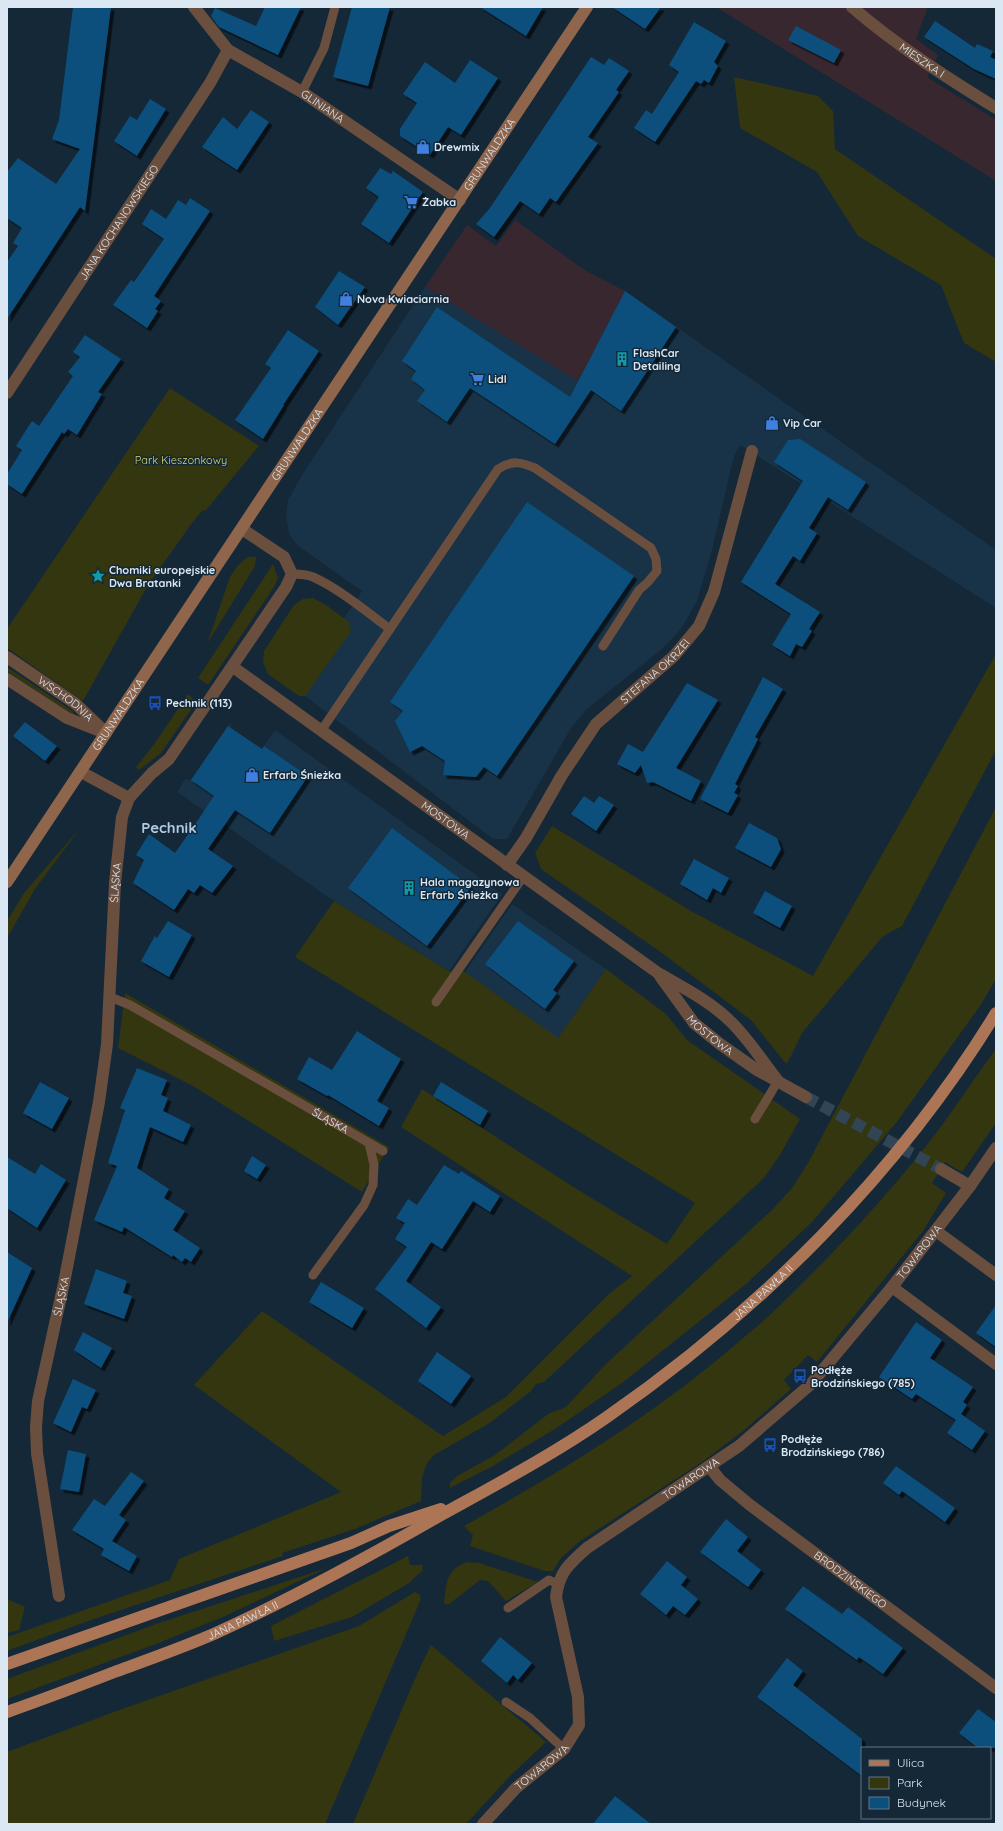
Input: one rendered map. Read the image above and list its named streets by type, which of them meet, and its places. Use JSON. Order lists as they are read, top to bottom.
{
  "streets": {
    "main road": ["JANA PAWŁA II"],
    "street": [
      "MIESZKA I",
      "GLINIANA",
      "GRUNWALDZKA",
      "JANA KOCHANOWSKIEGO",
      "STEFANA OKRZEI",
      "WSCHODNIA",
      "MOSTOWA",
      "ŚLĄSKA",
      "TOWAROWA",
      "BRODZIŃSKIEGO"
    ]
  },
  "crossings": [
    ["GLINIANA", "GRUNWALDZKA"],
    ["GLINIANA", "JANA KOCHANOWSKIEGO"],
    ["GRUNWALDZKA", "WSCHODNIA"],
    ["STEFANA OKRZEI", "MOSTOWA"],
    ["TOWAROWA", "BRODZIŃSKIEGO"]
  ],
  "districts": ["Pechnik"],
  "parks": ["Park Kieszonkowy"],
  "places": {
    "shop": [
      "Drewmix",
      "Nova Kwiaciarnia",
      "Vip Car",
      "Erfarb Śnieżka"
    ],
    "supermarket": ["Żabka", "Lidl"],
    "building": ["FlashCar Detailing", "Hala magazynowa Erfarb Śnieżka"],
    "place": ["Chomiki europejskie Dwa Bratanki"],
    "bus stop": ["Pechnik (113)", "Podłęże Brodzińskiego (785)", "Podłęże Brodzińskiego (786)"]
  },
  "legend": ["Ulica", "Park", "Budynek"]
}
